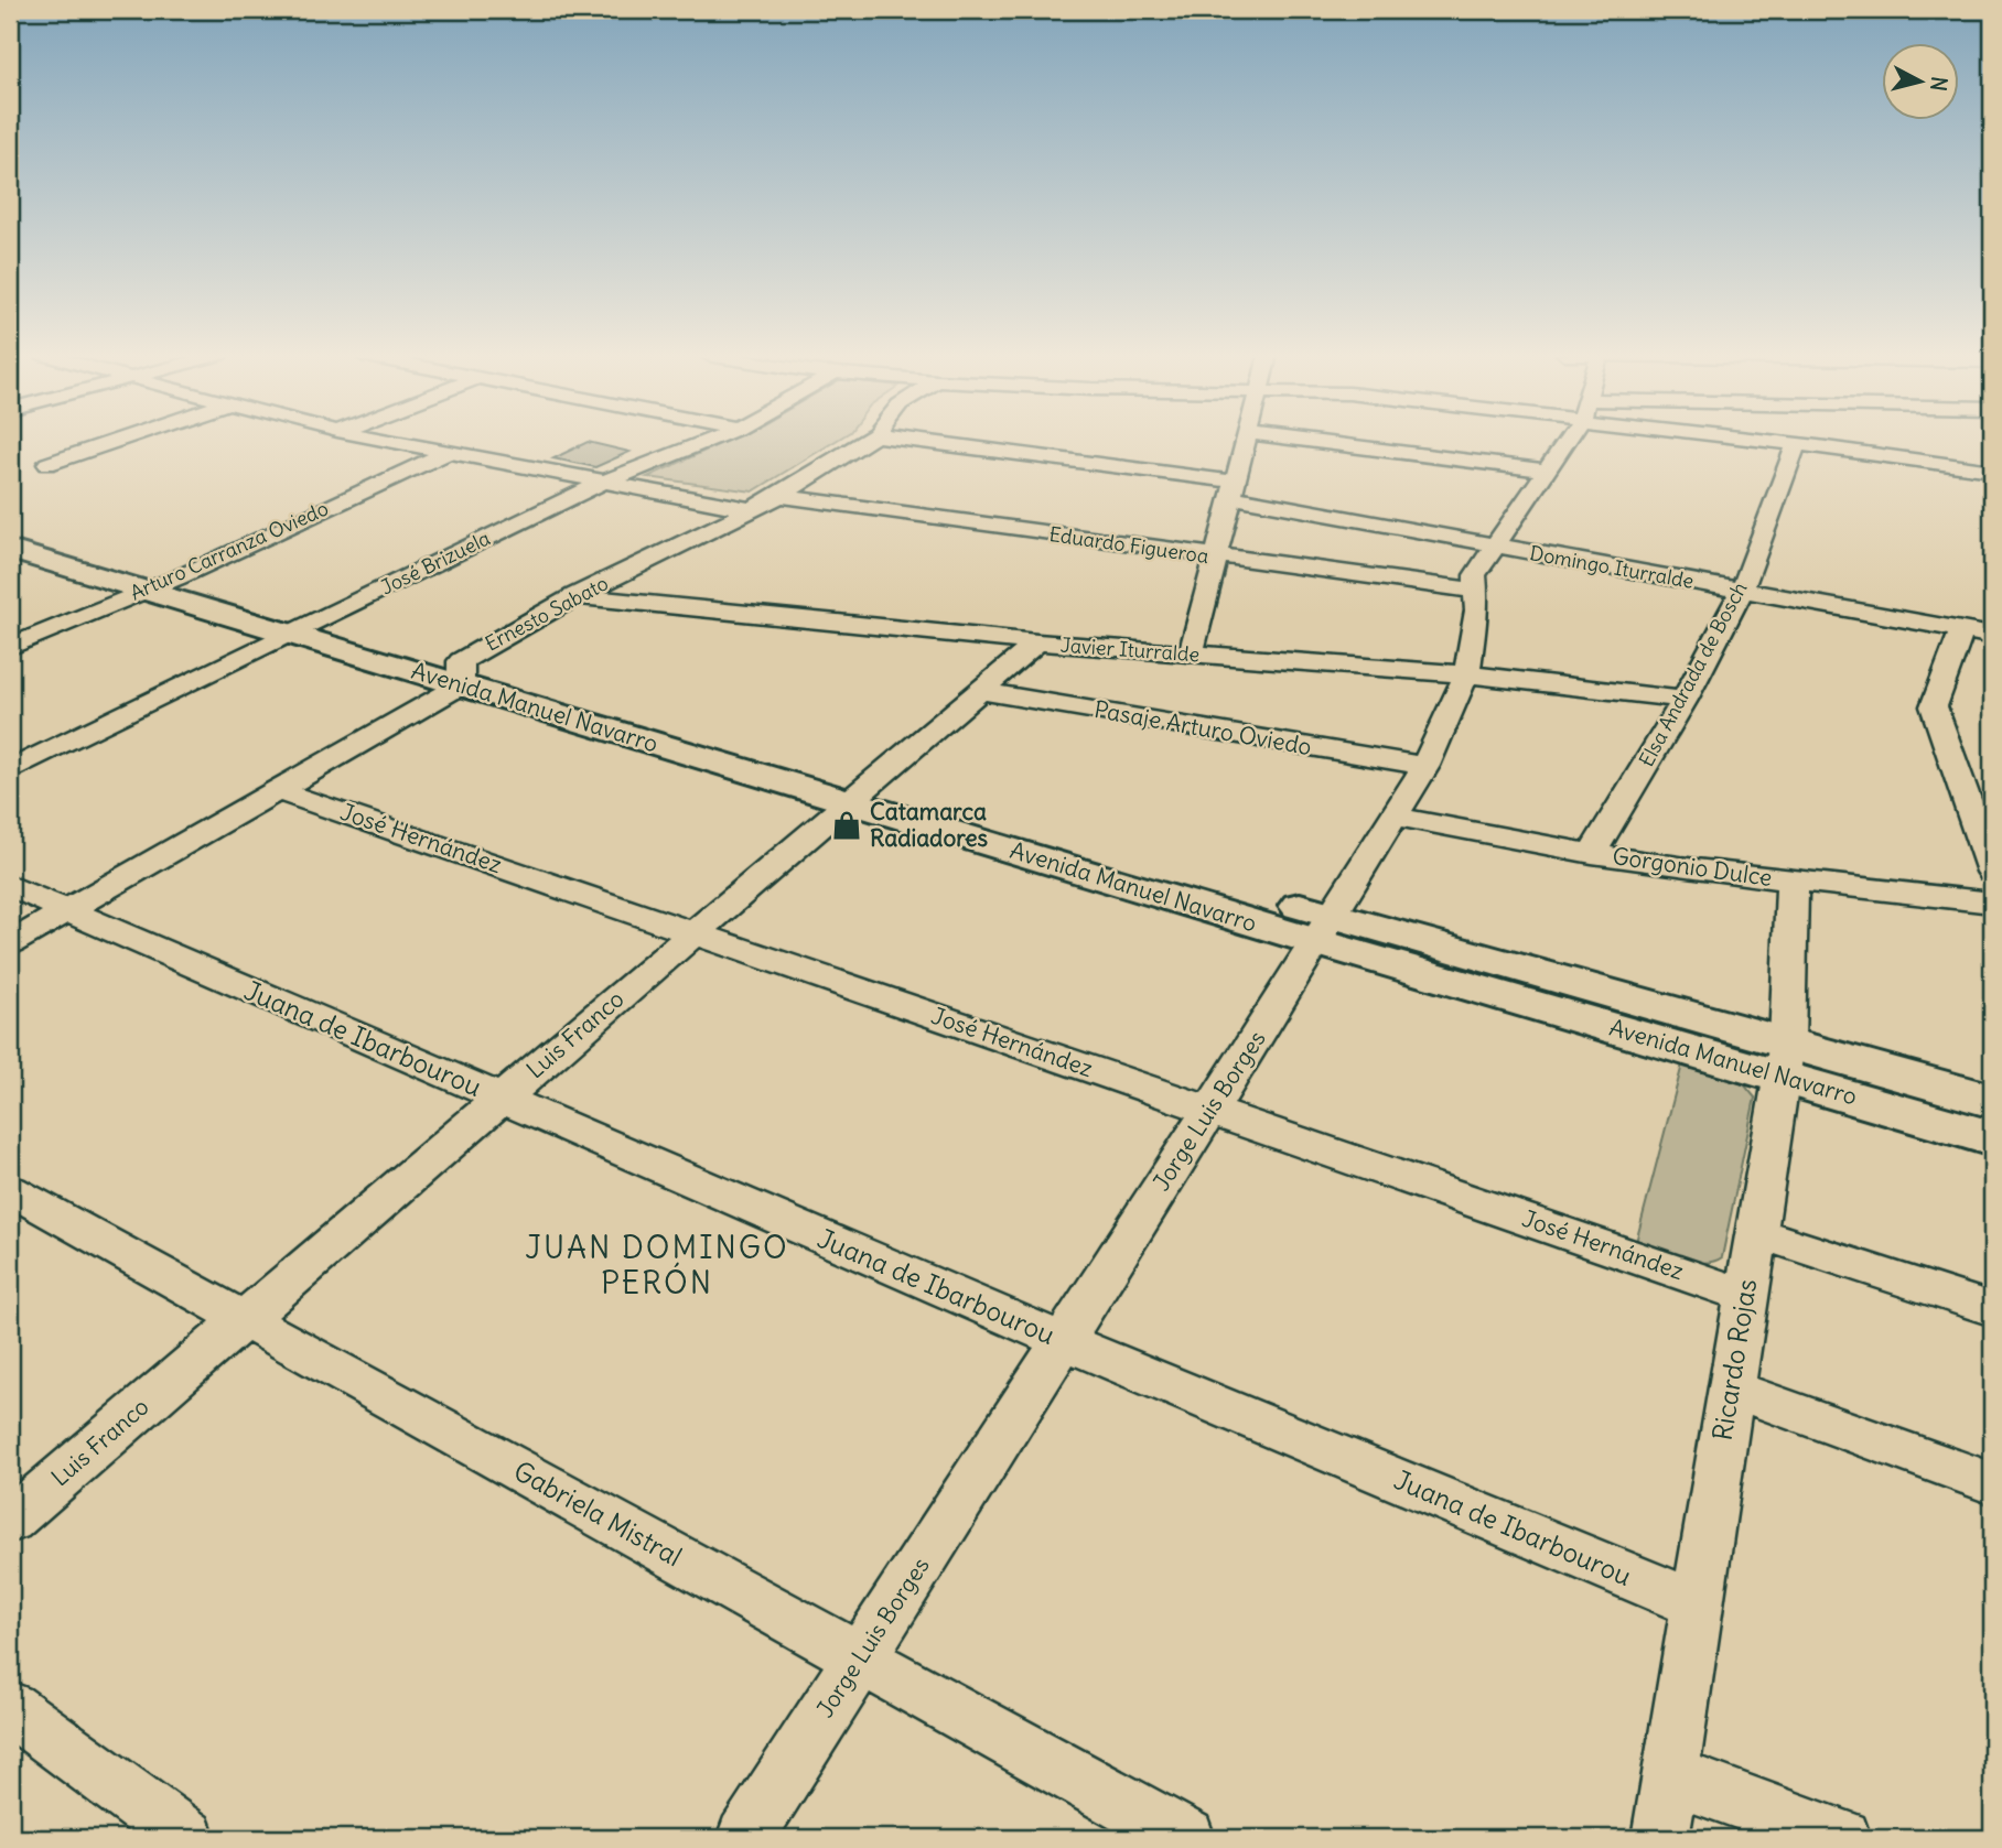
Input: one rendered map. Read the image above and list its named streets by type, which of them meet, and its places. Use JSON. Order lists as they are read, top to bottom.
{
  "streets": {
    "main road": ["Avenida Manuel Navarro"],
    "street": [
      "Eduardo Figueroa",
      "Arturo Carranza Oviedo",
      "José Brizuela",
      "Domingo Iturralde",
      "Ernesto Sabato",
      "Javier Iturralde",
      "Elsa Andrada de Bosch",
      "Pasaje Arturo Oviedo",
      "José Hernández",
      "Gorgonio Dulce",
      "Luis Franco",
      "Juana de Ibarbourou",
      "Jorge Luis Borges",
      "Ricardo Rojas",
      "Gabriela Mistral"
    ]
  },
  "crossings": [
    ["Eduardo Figueroa", "Ernesto Sabato"],
    ["Eduardo Figueroa", "Jorge Luis Borges"],
    ["Arturo Carranza Oviedo", "Avenida Manuel Navarro"],
    ["José Brizuela", "Avenida Manuel Navarro"],
    ["Domingo Iturralde", "Elsa Andrada de Bosch"],
    ["Domingo Iturralde", "Jorge Luis Borges"],
    ["Ernesto Sabato", "Javier Iturralde"],
    ["Ernesto Sabato", "Avenida Manuel Navarro"],
    ["Ernesto Sabato", "José Hernández"],
    ["Ernesto Sabato", "Juana de Ibarbourou"],
    ["Javier Iturralde", "Elsa Andrada de Bosch"],
    ["Javier Iturralde", "Luis Franco"],
    ["Javier Iturralde", "Jorge Luis Borges"],
    ["Elsa Andrada de Bosch", "Gorgonio Dulce"],
    ["Avenida Manuel Navarro", "Luis Franco"],
    ["Avenida Manuel Navarro", "Jorge Luis Borges"],
    ["Avenida Manuel Navarro", "Ricardo Rojas"],
    ["Pasaje Arturo Oviedo", "Luis Franco"],
    ["Pasaje Arturo Oviedo", "Jorge Luis Borges"],
    ["José Hernández", "Luis Franco"],
    ["José Hernández", "Jorge Luis Borges"],
    ["José Hernández", "Ricardo Rojas"],
    ["Gorgonio Dulce", "Jorge Luis Borges"],
    ["Gorgonio Dulce", "Ricardo Rojas"],
    ["Luis Franco", "Juana de Ibarbourou"],
    ["Luis Franco", "Gabriela Mistral"],
    ["Juana de Ibarbourou", "Jorge Luis Borges"],
    ["Juana de Ibarbourou", "Ricardo Rojas"],
    ["Jorge Luis Borges", "Gabriela Mistral"]
  ],
  "districts": ["JUAN DOMINGO PERÓN"],
  "places": {
    "shop": ["Catamarca Radiadores"]
  },
  "north": "right"
}
